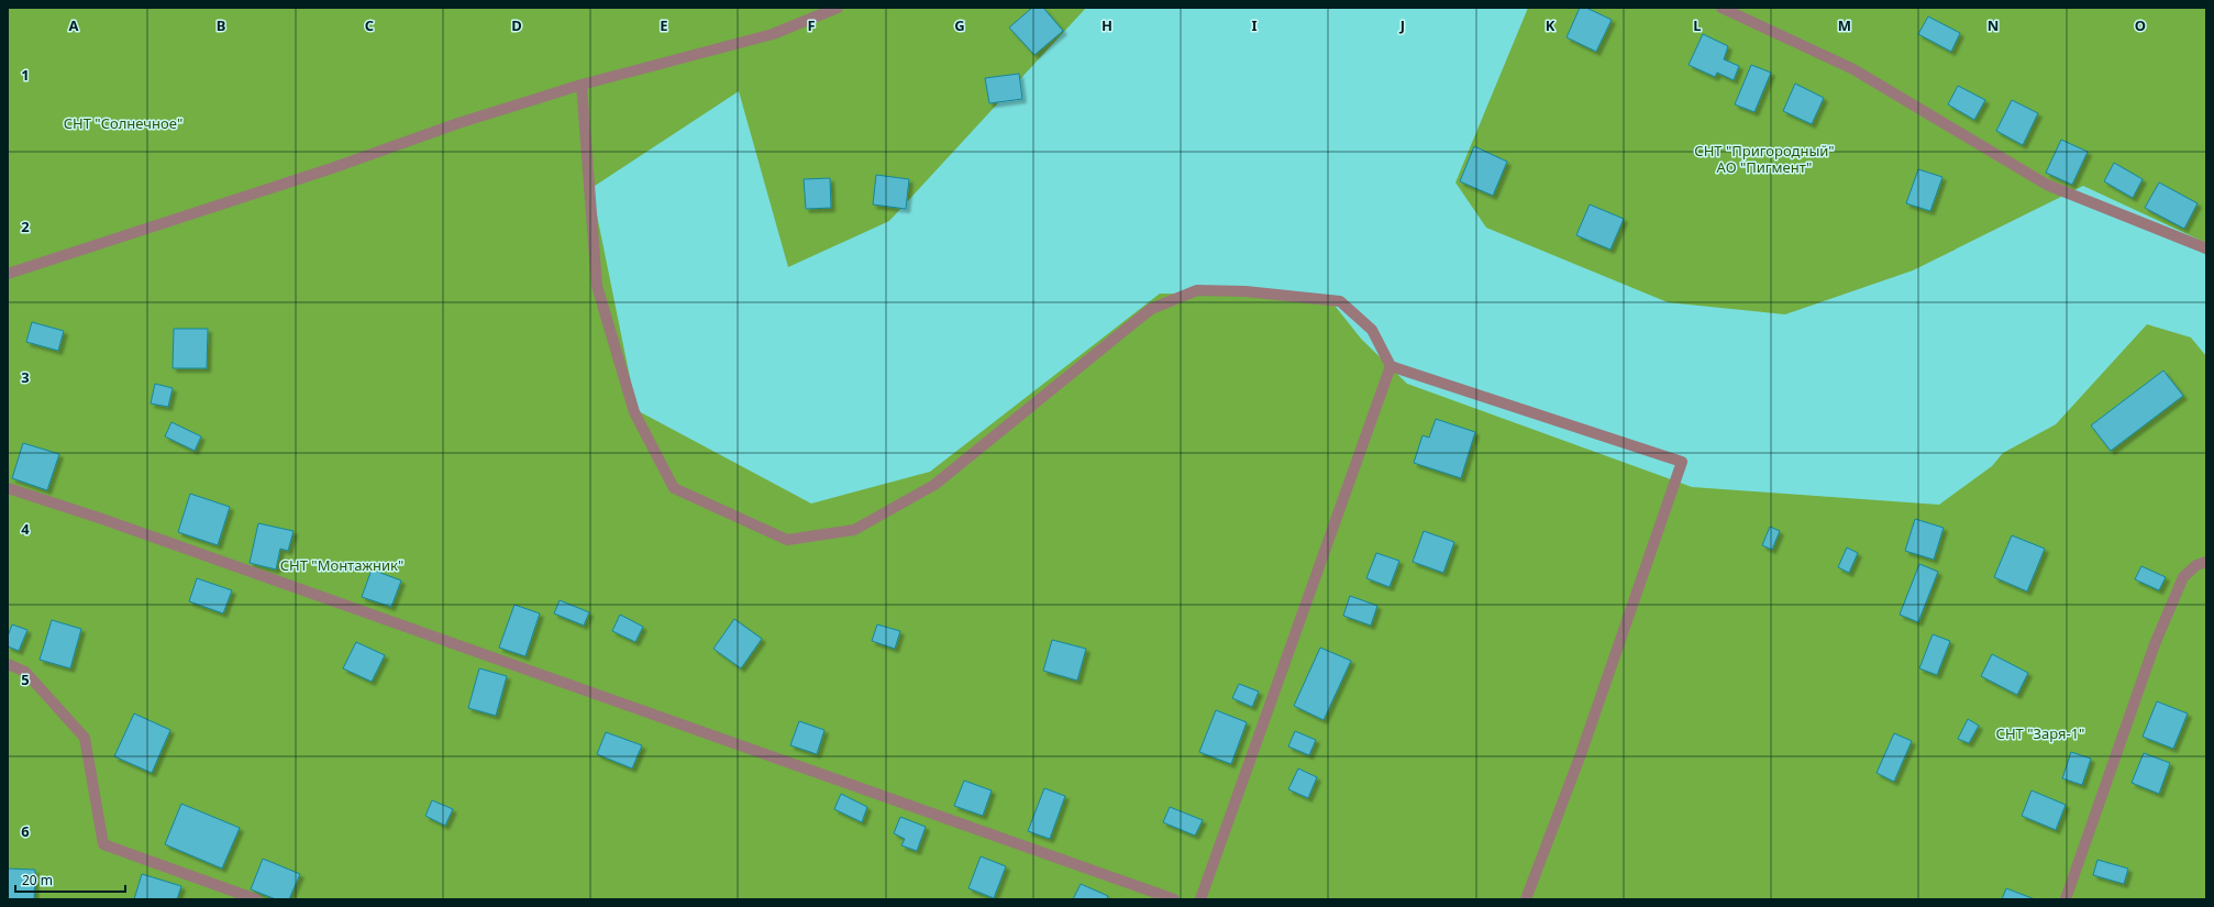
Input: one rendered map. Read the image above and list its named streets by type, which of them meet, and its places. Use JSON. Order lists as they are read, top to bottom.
{
  "parks": [
    "СНТ \"Солнечное\"",
    "СНТ \"Пригородный\" АО \"Пигмент\"",
    "СНТ \"Монтажник\"",
    "СНТ \"Заря-1\""
  ],
  "scale_bar": "20 m",
  "grid": {
    "columns": [
      "A",
      "B",
      "C",
      "D",
      "E",
      "F",
      "G",
      "H",
      "I",
      "J",
      "K",
      "L",
      "M",
      "N",
      "O"
    ],
    "rows": [
      "1",
      "2",
      "3",
      "4",
      "5",
      "6"
    ]
  }
}
